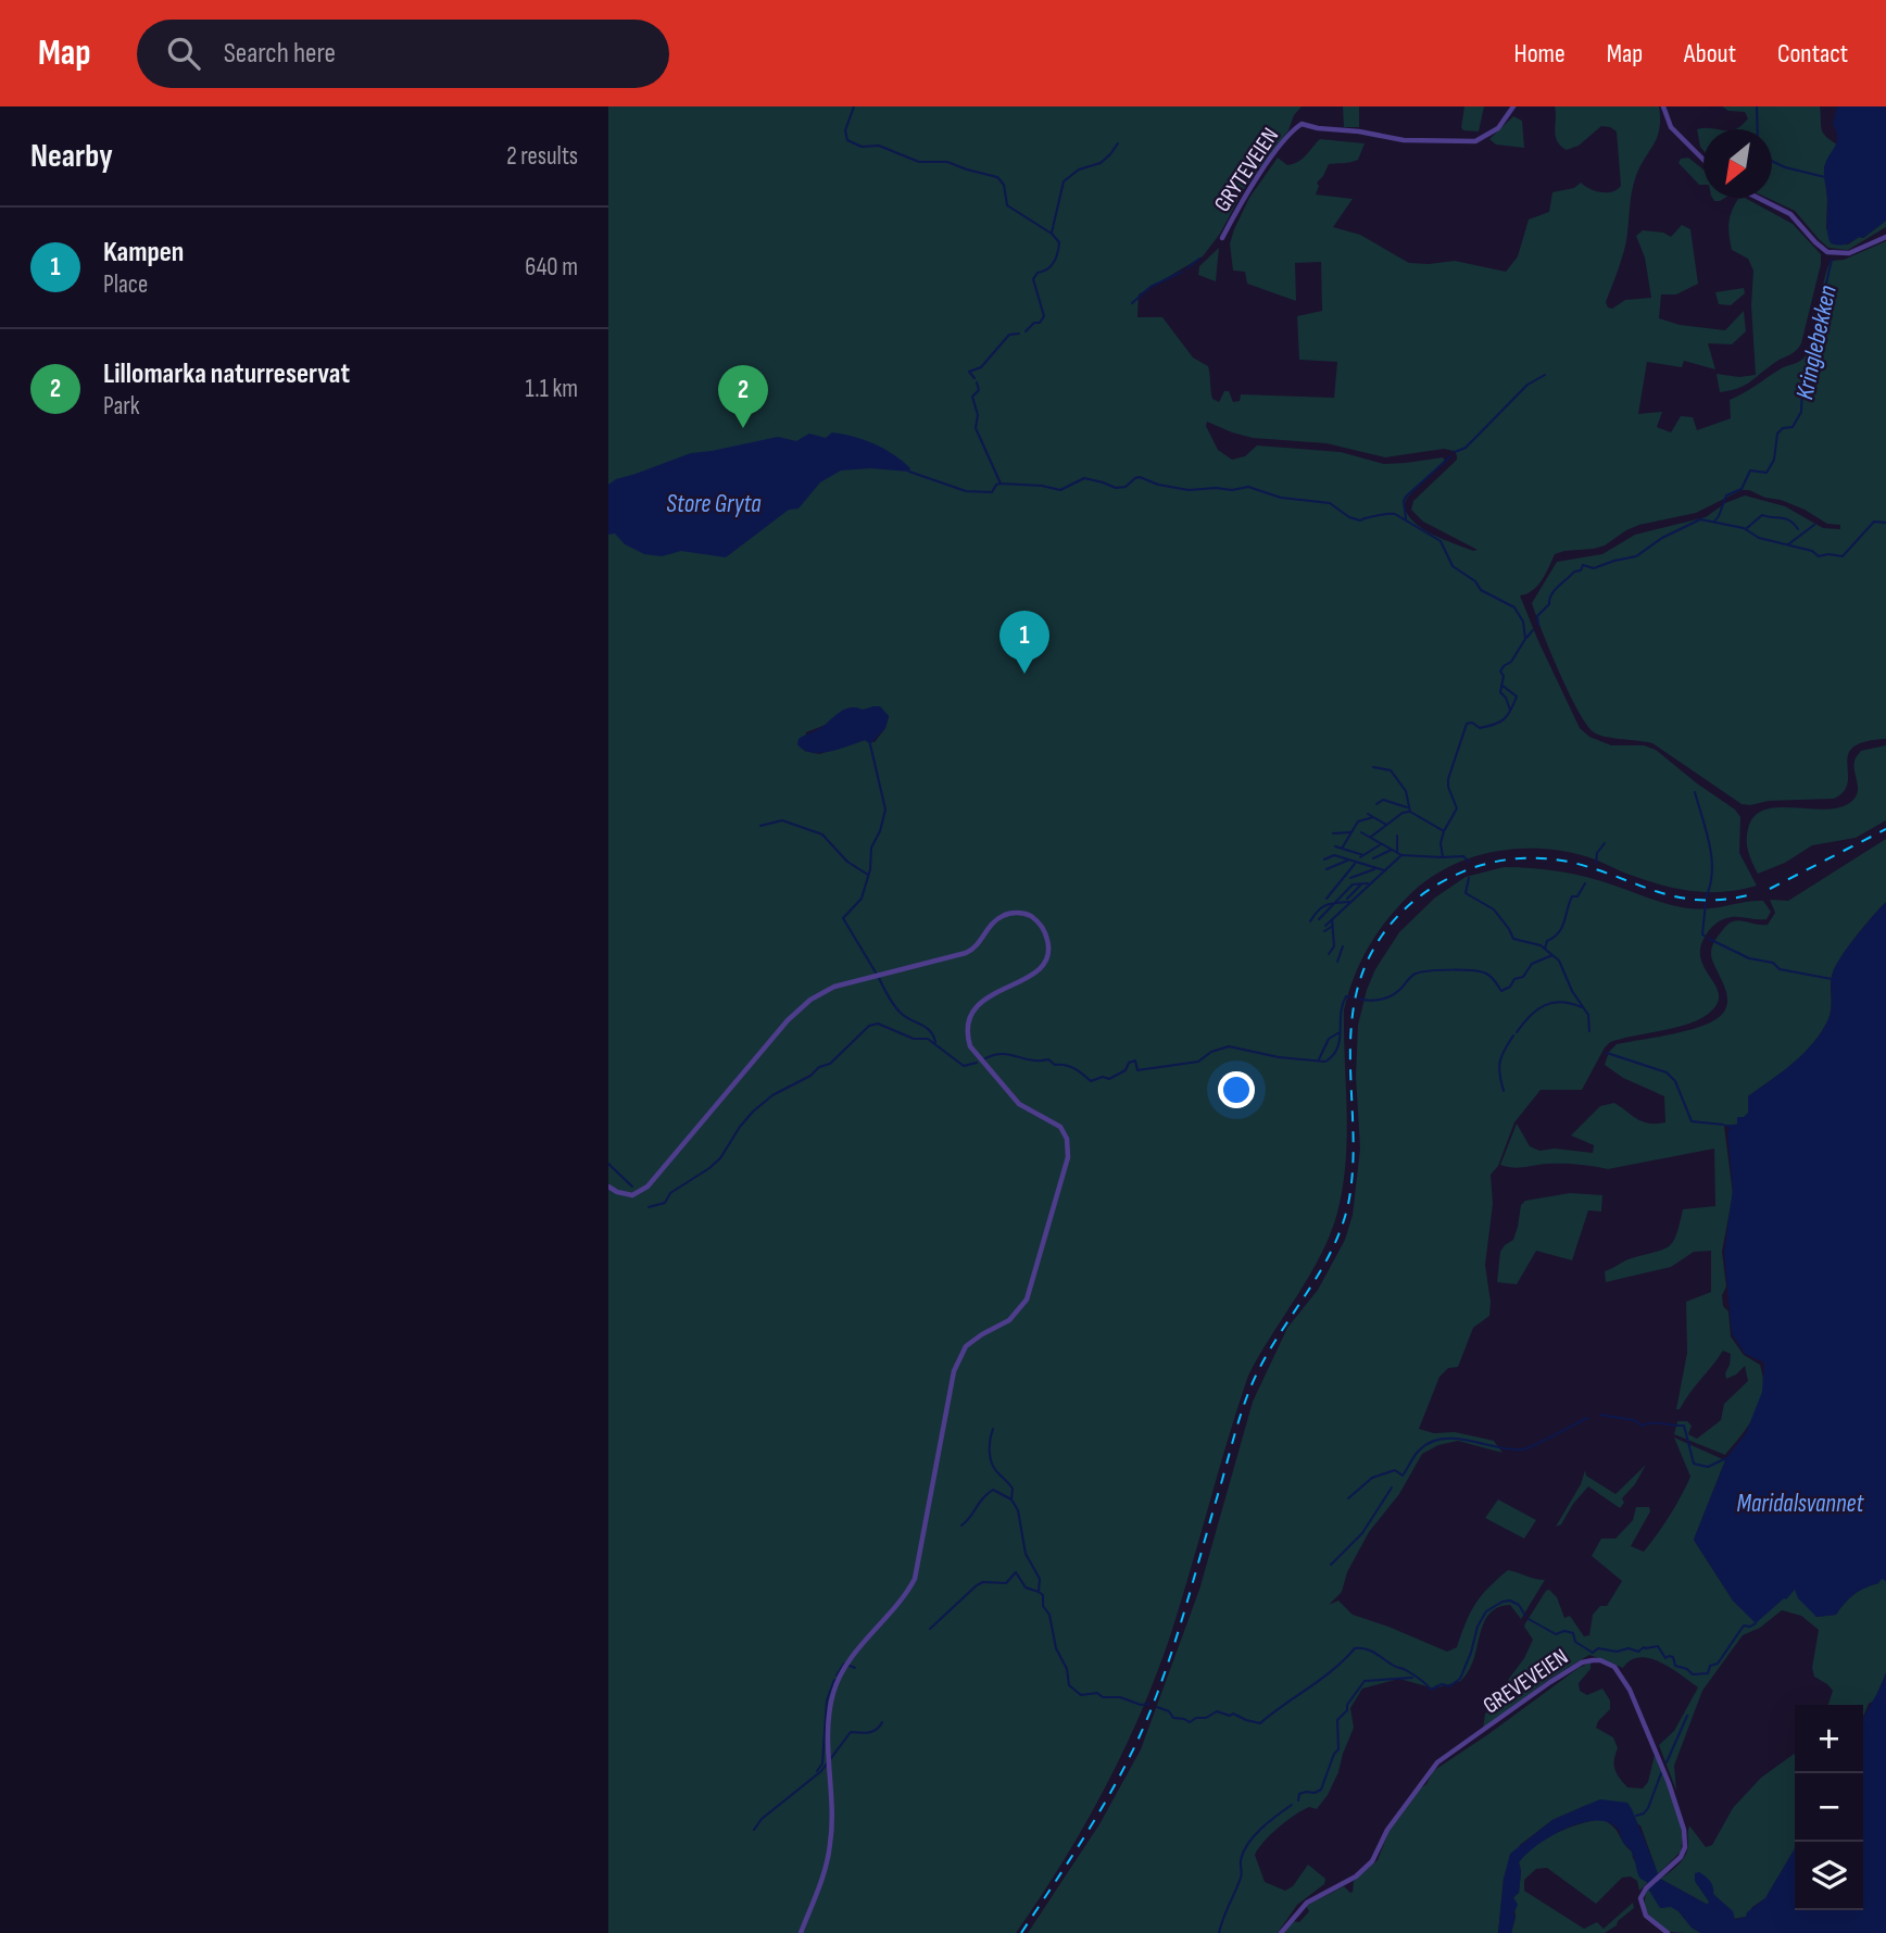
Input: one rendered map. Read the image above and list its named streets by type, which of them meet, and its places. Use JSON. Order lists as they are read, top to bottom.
{
  "streets": {
    "street": ["GRYTEVEIEN", "GREVEVEIEN"]
  },
  "water": ["Kringlebekken", "Store Gryta", "Maridalsvannet"],
  "north": "bottom left",
  "page": {
    "header": "Map",
    "search": "Search here",
    "nav": [
      "Home",
      "Map",
      "About",
      "Contact"
    ],
    "heading": ["Nearby", "2 results"],
    "list": [
      {
        "mark": "1",
        "name": "Kampen",
        "note": "Place",
        "value": "640 m"
      },
      {
        "mark": "2",
        "name": "Lillomarka naturreservat",
        "note": "Park",
        "value": "1.1 km"
      }
    ],
    "pins": ["2", "1"],
    "map_buttons": ["+", "−"]
  }
}
